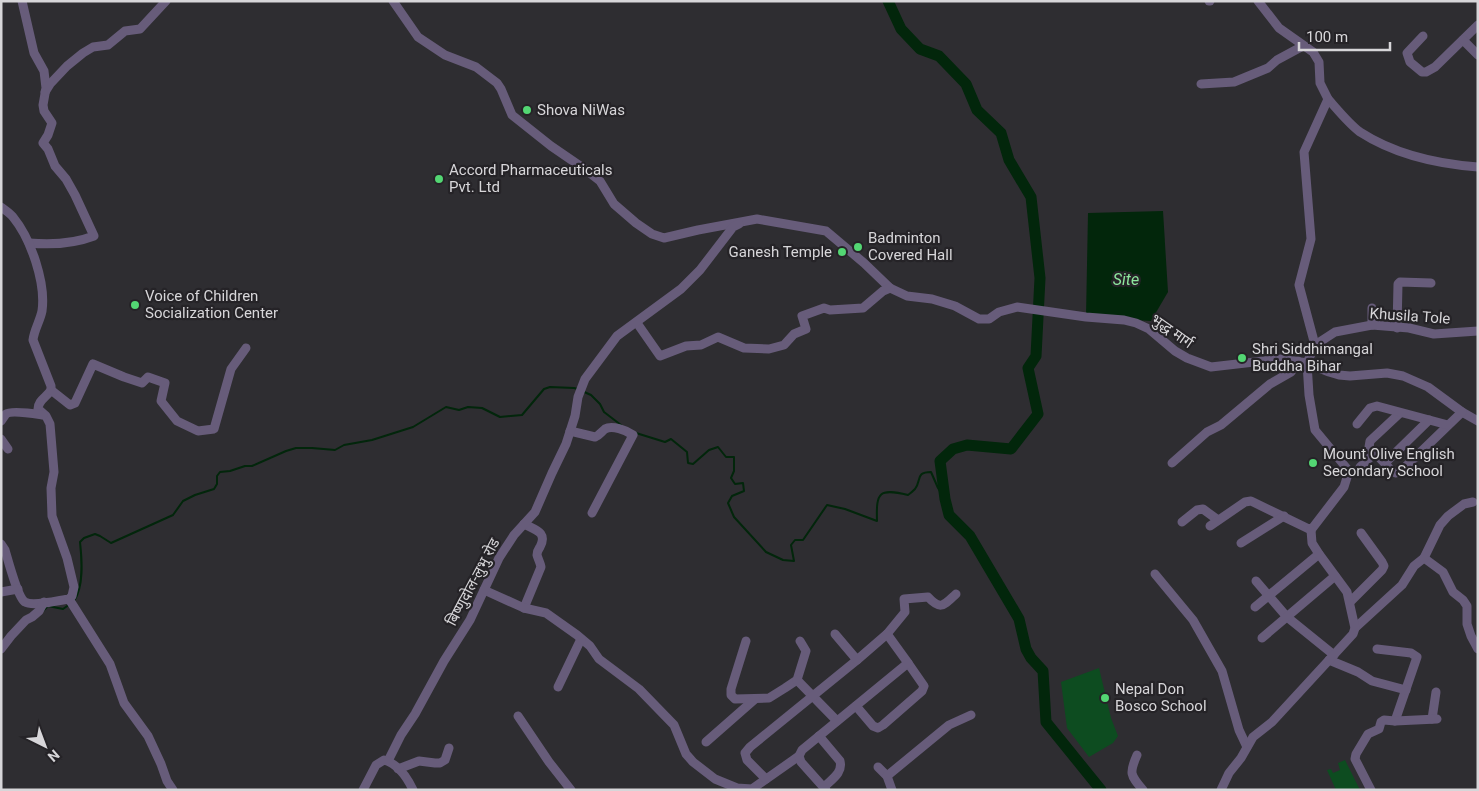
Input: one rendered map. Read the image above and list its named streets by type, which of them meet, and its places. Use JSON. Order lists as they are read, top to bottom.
{
  "streets": {
    "street": ["Khusila Tole", "भुद्ध मार्ग", "बिष्णुदोल-लुभु रोड"]
  },
  "water": ["Site"],
  "places": [
    "Shova NiWas",
    "Accord Pharmaceuticals Pvt. Ltd",
    "Badminton Covered Hall",
    "Ganesh Temple",
    "Voice of Children Socialization Center",
    "Shri Siddhimangal Buddha Bihar",
    "Mount Olive English Secondary School",
    "Nepal Don Bosco School"
  ],
  "scale_bar": "100 m",
  "north": "bottom right"
}
